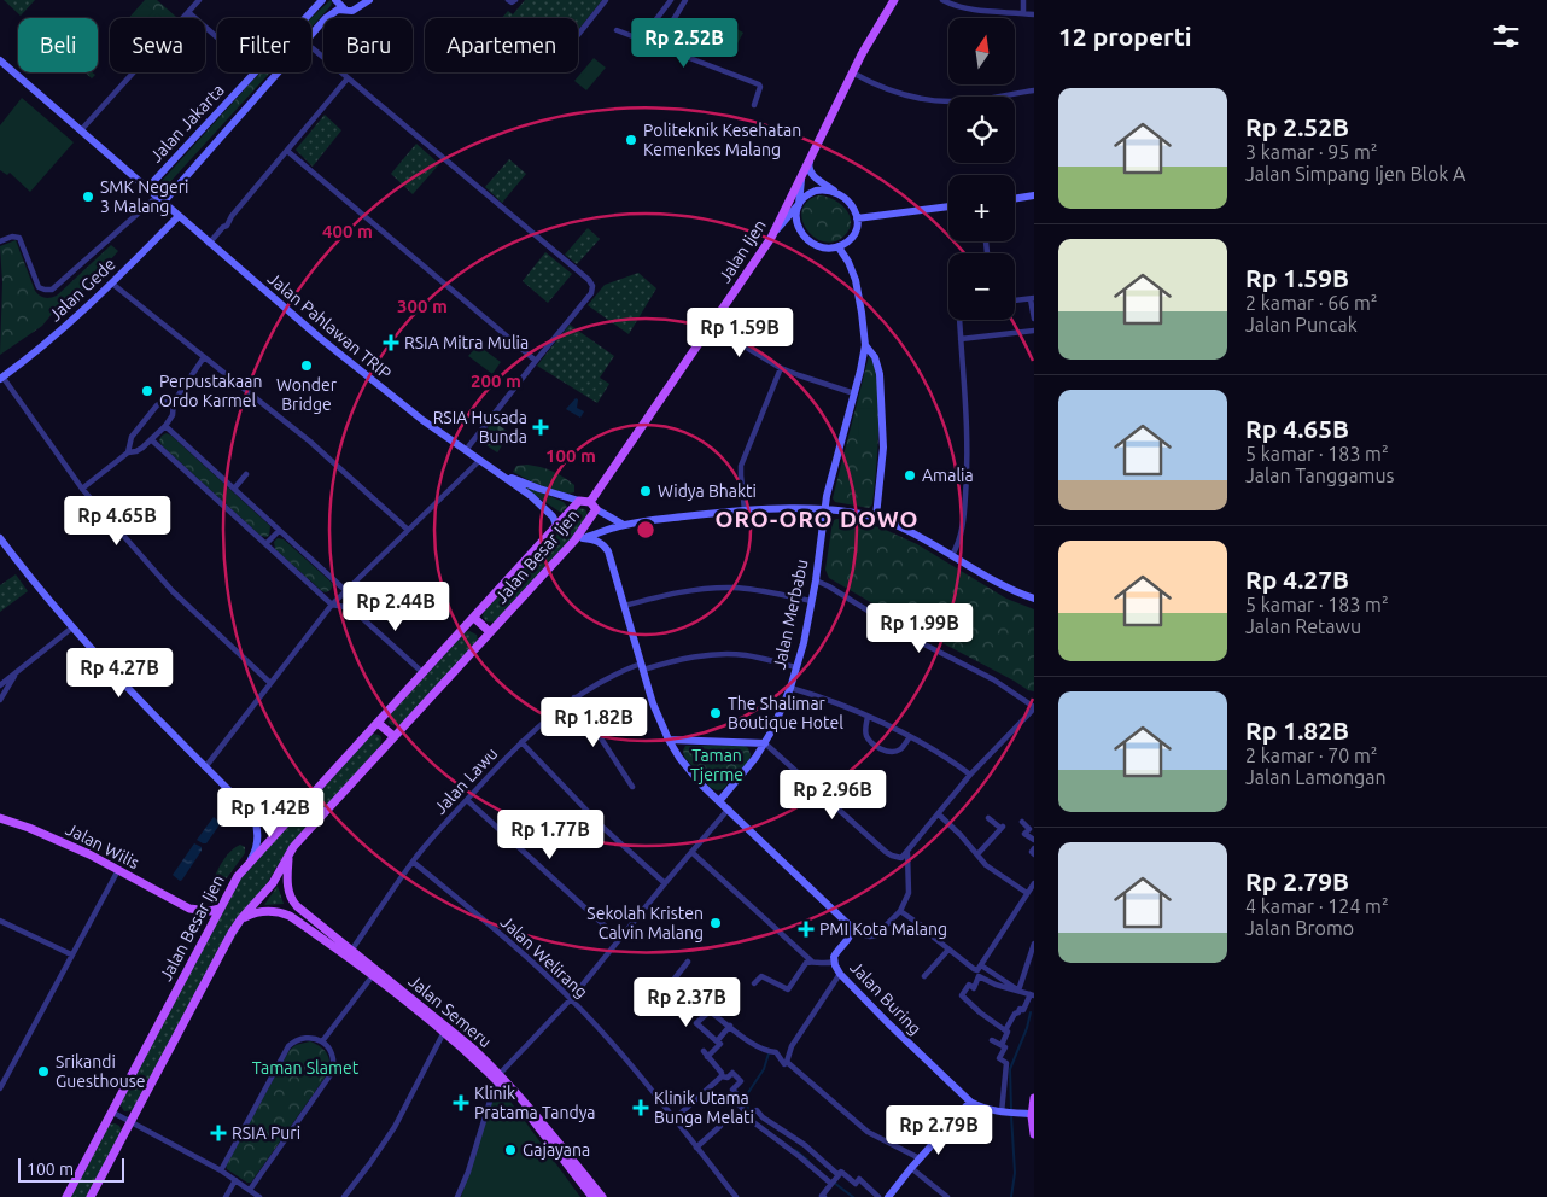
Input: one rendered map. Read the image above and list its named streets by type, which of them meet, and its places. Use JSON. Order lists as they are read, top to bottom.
{
  "streets": {
    "main road": [
      "Jalan Jakarta",
      "Jalan Ijen",
      "Jalan Gede",
      "Jalan Pahlawan TRIP",
      "Jalan Besar Ijen",
      "Jalan Merbabu",
      "Jalan Wilis",
      "Jalan Buring",
      "Jalan Semeru"
    ],
    "street": ["Jalan Lawu", "Jalan Welirang"]
  },
  "crossings": [
    ["Jalan Jakarta", "Jalan Pahlawan TRIP"],
    ["Jalan Ijen", "Jalan Besar Ijen"],
    ["Jalan Gede", "Jalan Pahlawan TRIP"],
    ["Jalan Pahlawan TRIP", "Jalan Besar Ijen"],
    ["Jalan Besar Ijen", "Jalan Wilis"],
    ["Jalan Besar Ijen", "Jalan Semeru"],
    ["Jalan Merbabu", "Jalan Lawu"],
    ["Jalan Lawu", "Jalan Welirang"],
    ["Jalan Lawu", "Jalan Semeru"]
  ],
  "districts": ["ORO-ORO DOWO"],
  "parks": ["Taman Tjerme", "Taman Slamet"],
  "places": {
    "other": [
      "Politeknik Kesehatan Kemenkes Malang",
      "SMK Negeri 3 Malang",
      "Wonder Bridge",
      "Perpustakaan Ordo Karmel",
      "Amalia",
      "Widya Bhakti",
      "The Shalimar Boutique Hotel",
      "Sekolah Kristen Calvin Malang",
      "Srikandi Guesthouse",
      "Gajayana"
    ],
    "health": [
      "RSIA Mitra Mulia",
      "RSIA Husada Bunda",
      "PMI Kota Malang",
      "Klinik Pratama Tandya",
      "Klinik Utama Bunga Melati",
      "RSIA Puri"
    ]
  },
  "scale_bar": "100 m",
  "north": "top",
  "page": {
    "heading": "12 properti",
    "map_buttons": ["+", "−"],
    "price": [
      "Rp 2.52B",
      "Rp 1.59B",
      "Rp 4.65B",
      "Rp 2.44B",
      "Rp 1.99B",
      "Rp 4.27B",
      "Rp 1.82B",
      "Rp 2.96B",
      "Rp 1.42B",
      "Rp 1.77B",
      "Rp 2.37B",
      "Rp 2.79B"
    ],
    "chip": [
      "Beli",
      "Sewa",
      "Filter",
      "Baru",
      "Apartemen"
    ],
    "list": [
      {
        "name": "Rp 2.52B",
        "note": "3 kamar · 95 m² · Jalan Simpang Ijen Blok A"
      },
      {
        "name": "Rp 1.59B",
        "note": "2 kamar · 66 m² · Jalan Puncak"
      },
      {
        "name": "Rp 4.65B",
        "note": "5 kamar · 183 m² · Jalan Tanggamus"
      },
      {
        "name": "Rp 4.27B",
        "note": "5 kamar · 183 m² · Jalan Retawu"
      },
      {
        "name": "Rp 1.82B",
        "note": "2 kamar · 70 m² · Jalan Lamongan"
      },
      {
        "name": "Rp 2.79B",
        "note": "4 kamar · 124 m² · Jalan Bromo"
      }
    ],
    "scale": "100 m"
  },
  "rings": [
    "400 m",
    "300 m",
    "200 m",
    "100 m"
  ]
}
